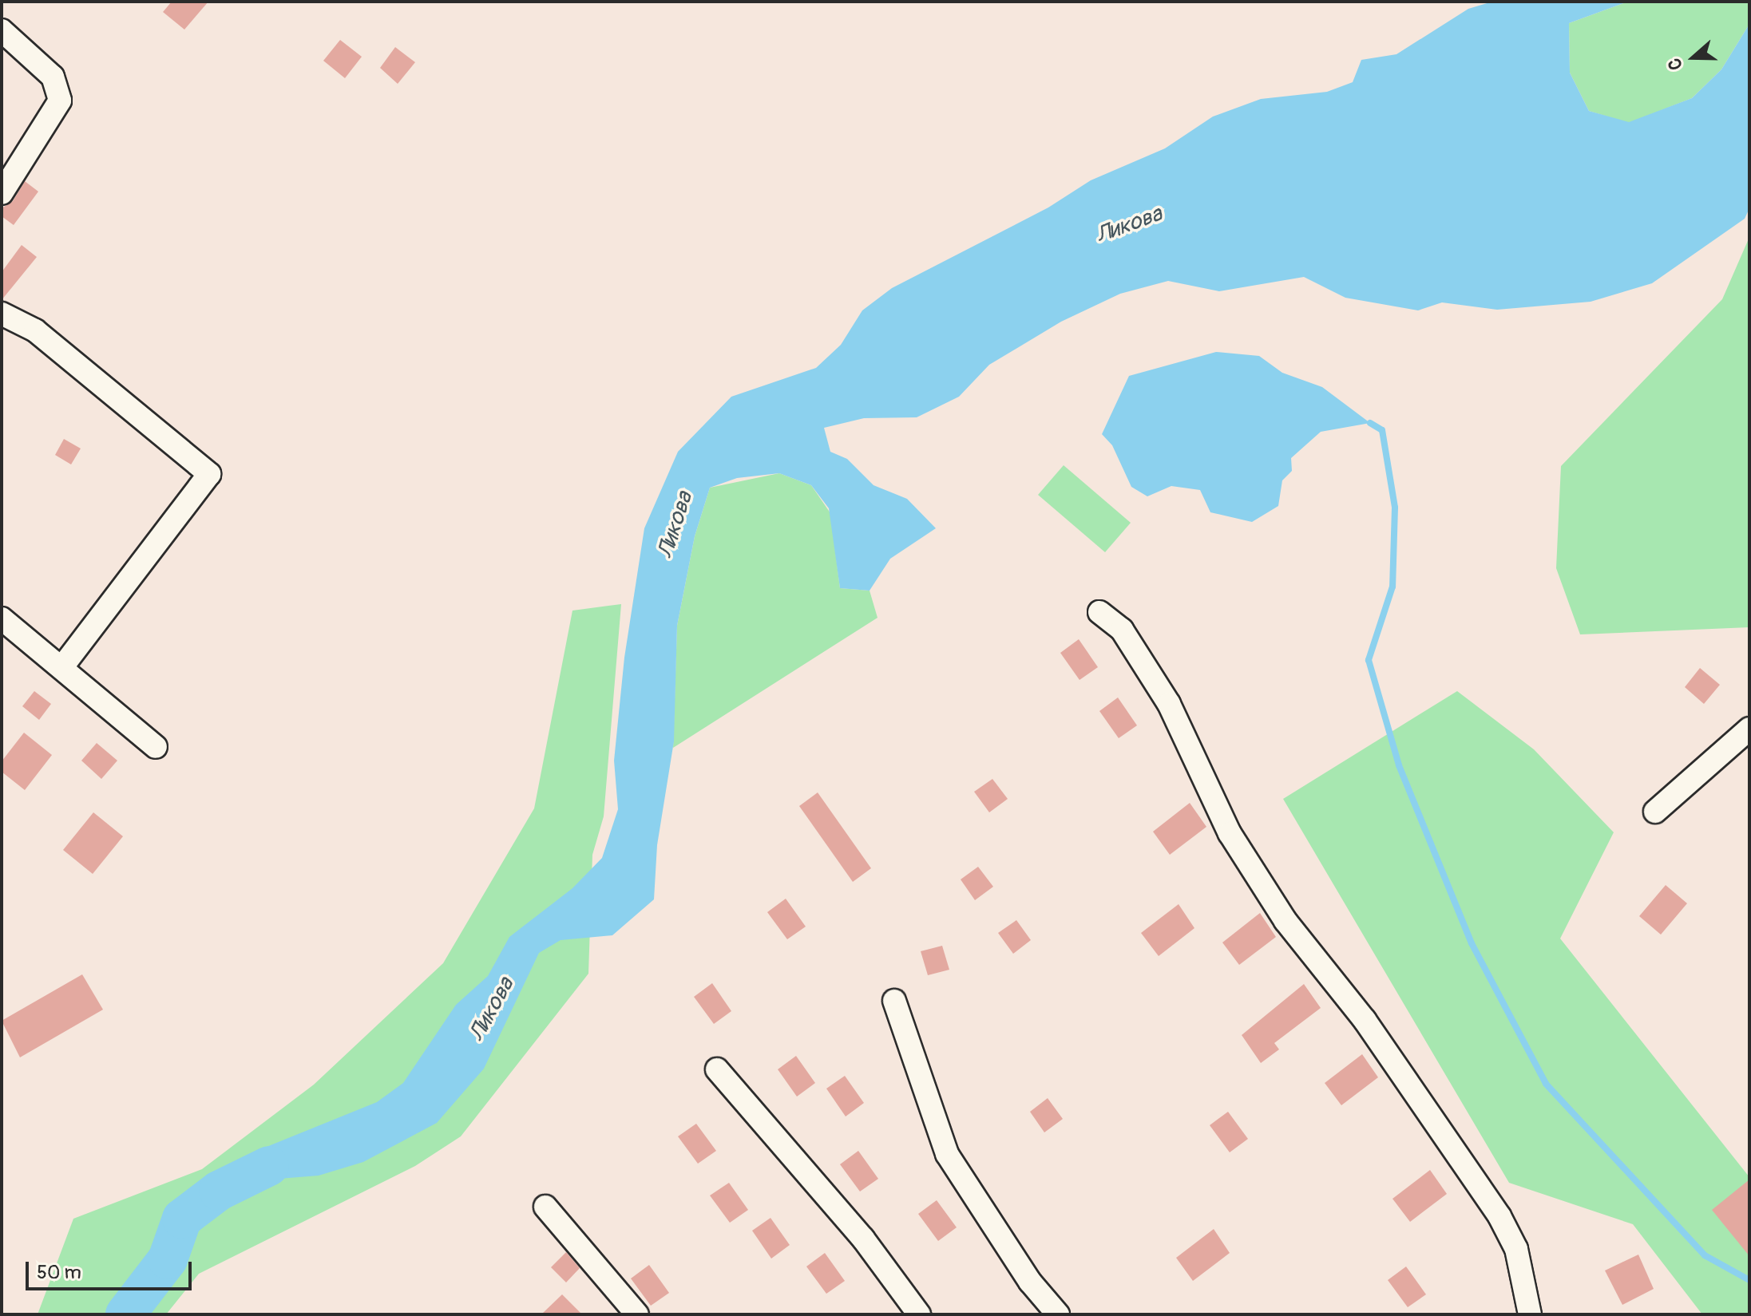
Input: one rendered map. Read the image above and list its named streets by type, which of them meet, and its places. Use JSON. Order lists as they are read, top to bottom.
{
  "water": ["Ликова"],
  "scale_bar": "50 m",
  "north": "left"
}
